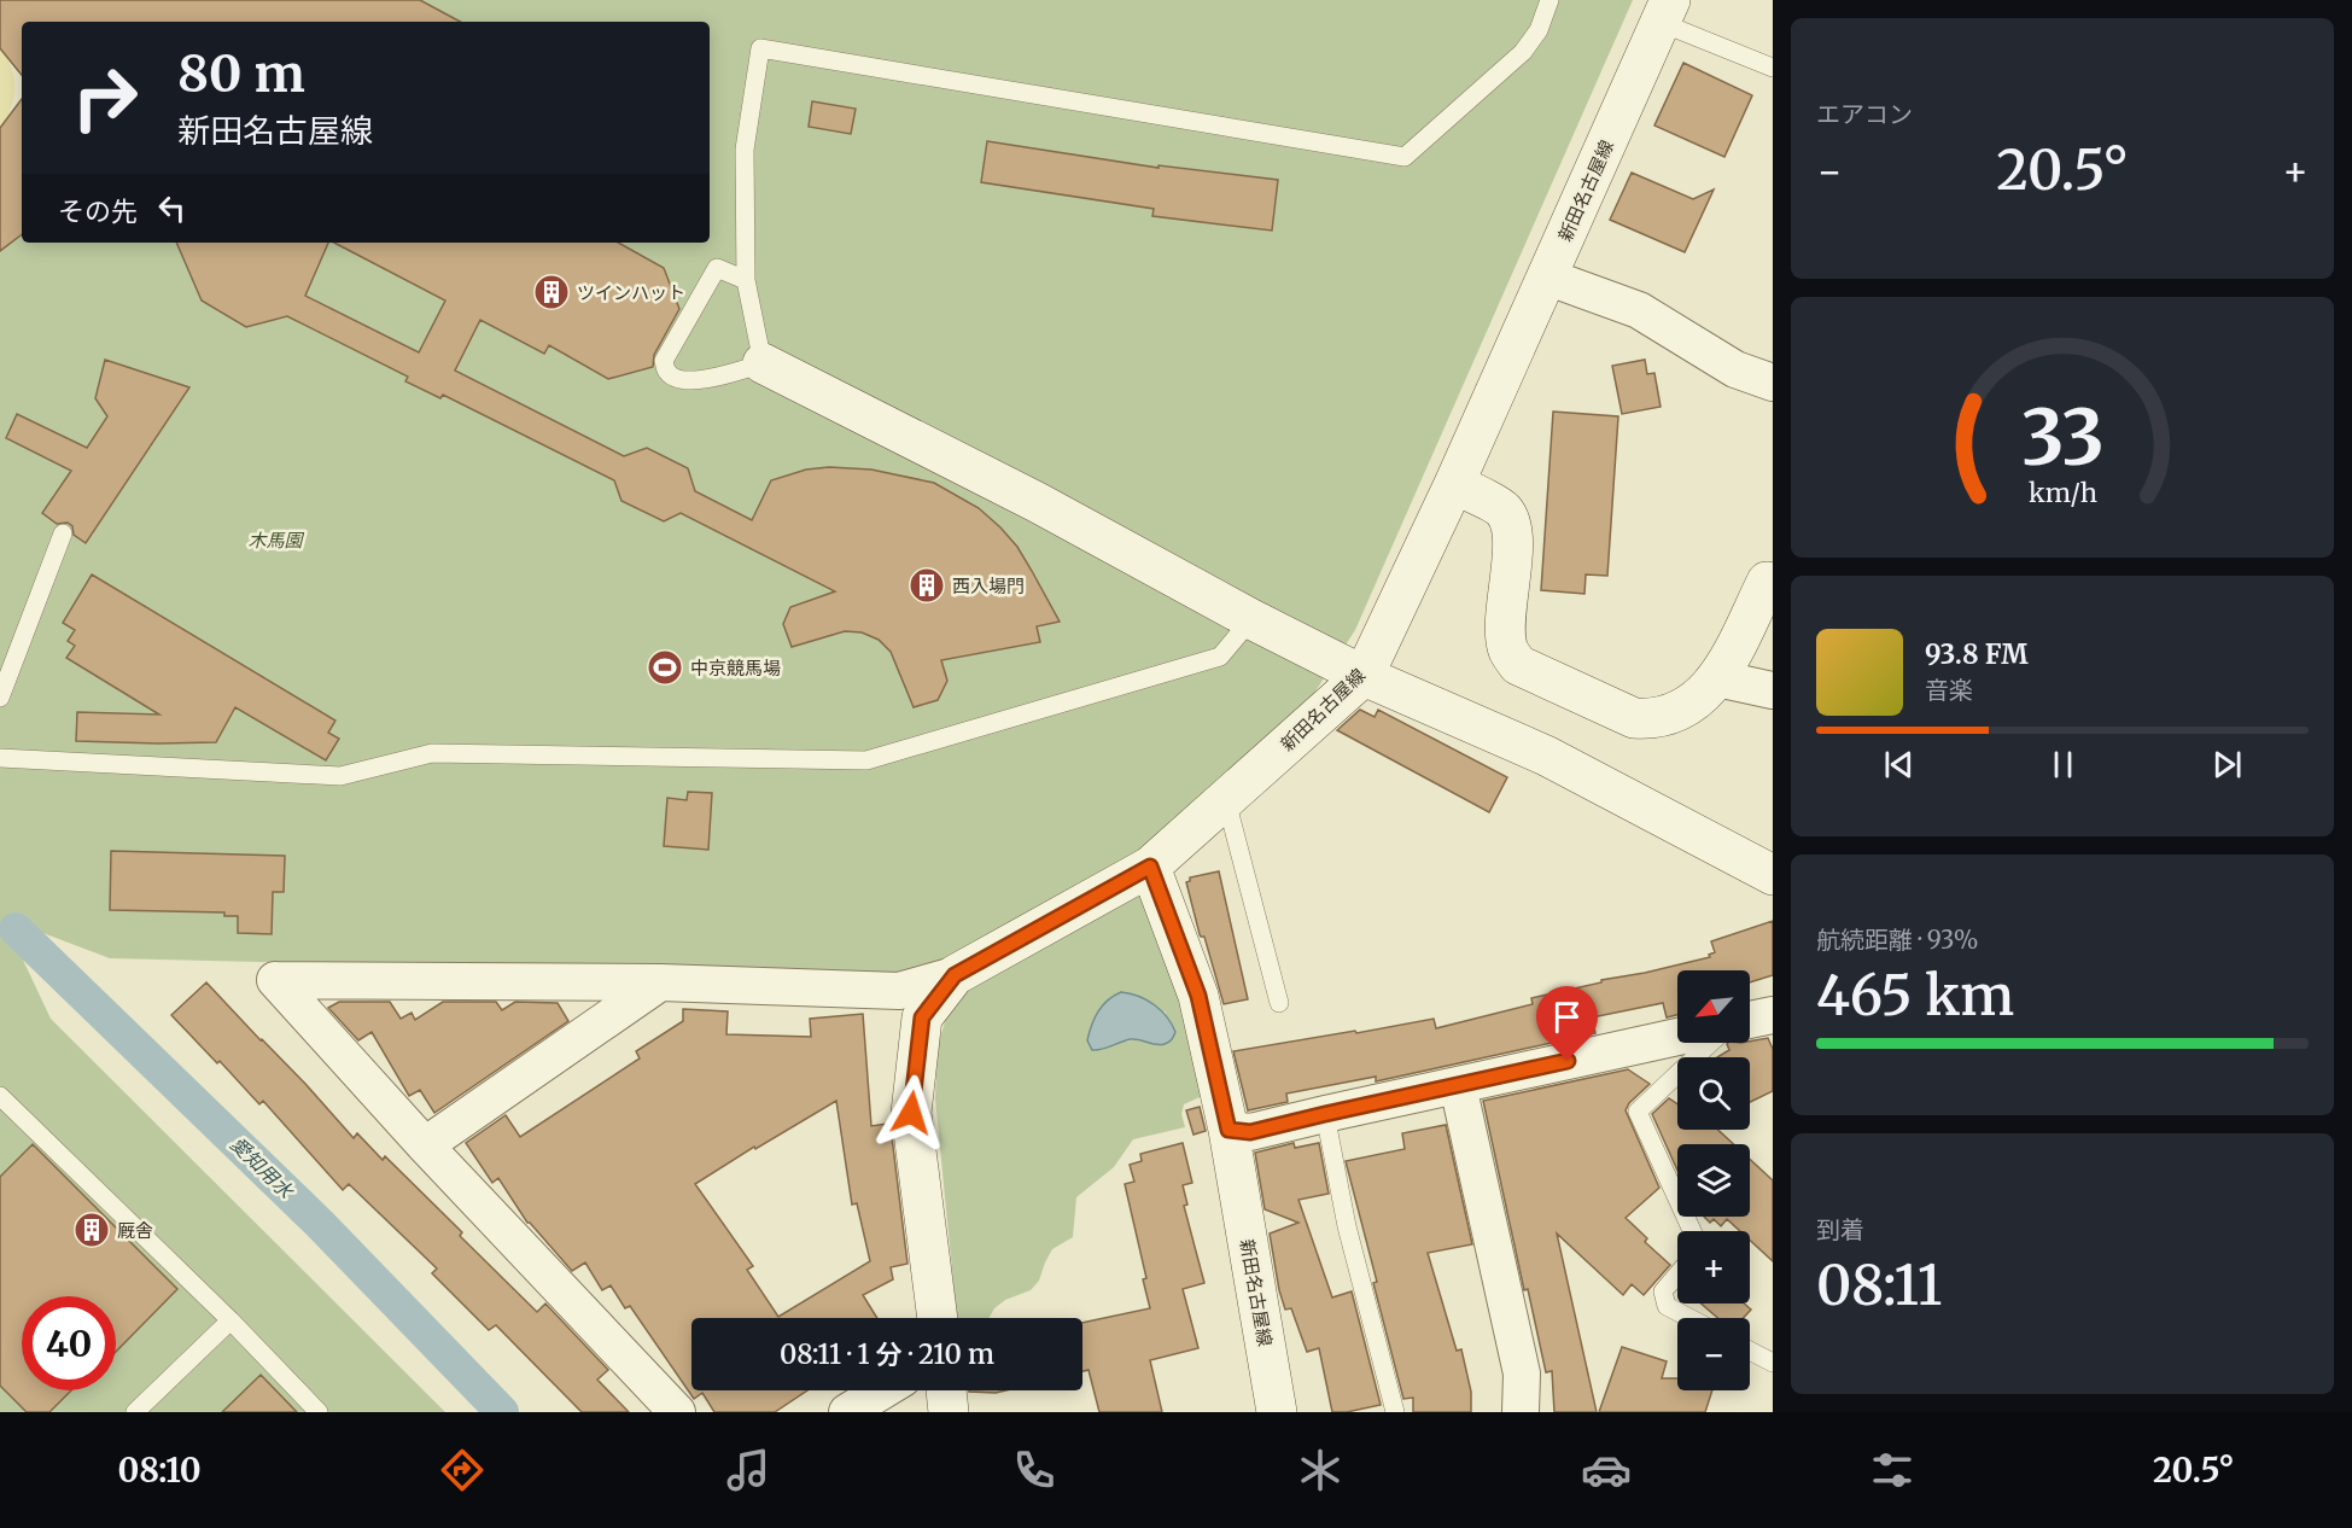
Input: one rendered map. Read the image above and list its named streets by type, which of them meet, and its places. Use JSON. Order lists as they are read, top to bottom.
{
  "streets": {
    "street": ["新田名古屋線"]
  },
  "water": ["愛知用水"],
  "parks": ["木馬園"],
  "places": {
    "building": ["ツインハット", "西入場門", "厩舎"],
    "sports": ["中京競馬場"]
  },
  "north": "bottom left",
  "page": {
    "tile": [
      "エアコン",
      ["航続距離 · 93%", "465 km"],
      ["到着", "08:11"]
    ],
    "turn": ["80 m", "新田名古屋線"],
    "heat": ["−", "20.5°", "+"],
    "then": "その先",
    "song": ["93.8 FM", "音楽"],
    "map_buttons": ["+", "−"],
    "limit": "40",
    "trip": "08:11 · 1 分 · 210 m",
    "tabs": ["08:10", "20.5°"],
    "gauge": ["33", "km/h"]
  }
}
